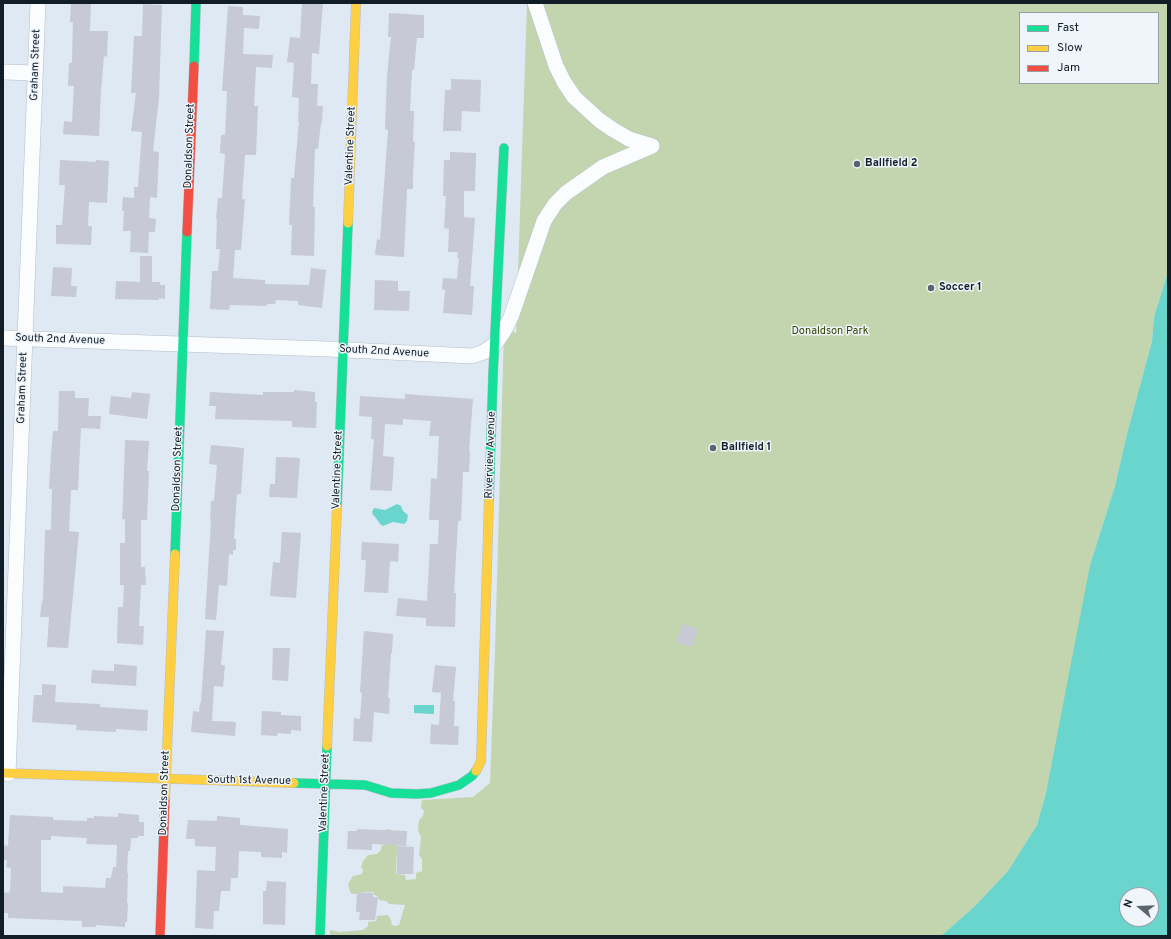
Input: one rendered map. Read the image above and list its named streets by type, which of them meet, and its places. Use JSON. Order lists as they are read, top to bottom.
{
  "streets": {
    "street": [
      "Graham Street",
      "Donaldson Street",
      "Valentine Street",
      "South 2nd Avenue",
      "Riverview Avenue",
      "South 1st Avenue"
    ]
  },
  "crossings": [
    ["Graham Street", "South 2nd Avenue"],
    ["Graham Street", "South 1st Avenue"],
    ["Donaldson Street", "South 2nd Avenue"],
    ["Donaldson Street", "South 1st Avenue"],
    ["Valentine Street", "South 2nd Avenue"],
    ["Valentine Street", "South 1st Avenue"],
    ["South 2nd Avenue", "Riverview Avenue"],
    ["Riverview Avenue", "South 1st Avenue"]
  ],
  "parks": ["Donaldson Park"],
  "places": ["Ballfield 2", "Soccer 1", "Ballfield 1"],
  "legend": ["Fast", "Slow", "Jam"],
  "north": "left"
}
